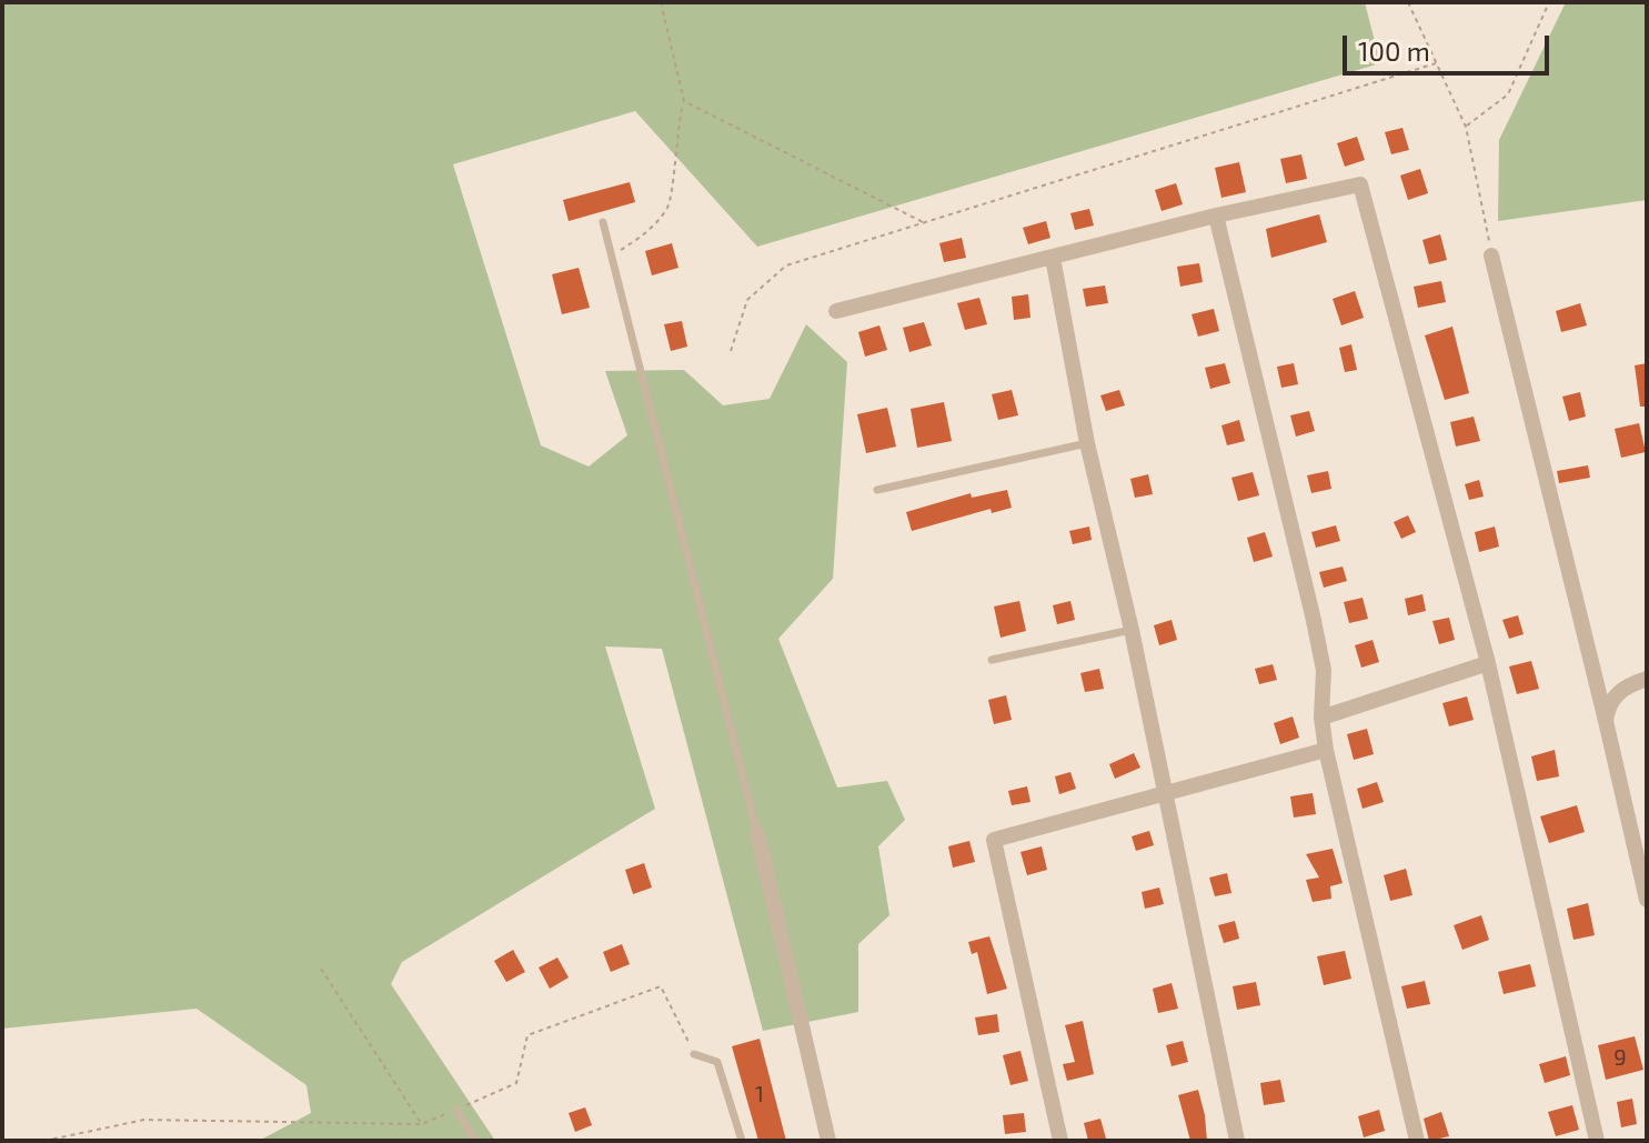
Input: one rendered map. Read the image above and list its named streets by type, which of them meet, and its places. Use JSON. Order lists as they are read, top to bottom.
{
  "house_numbers": ["9", "1"],
  "scale_bar": "100 m"
}
